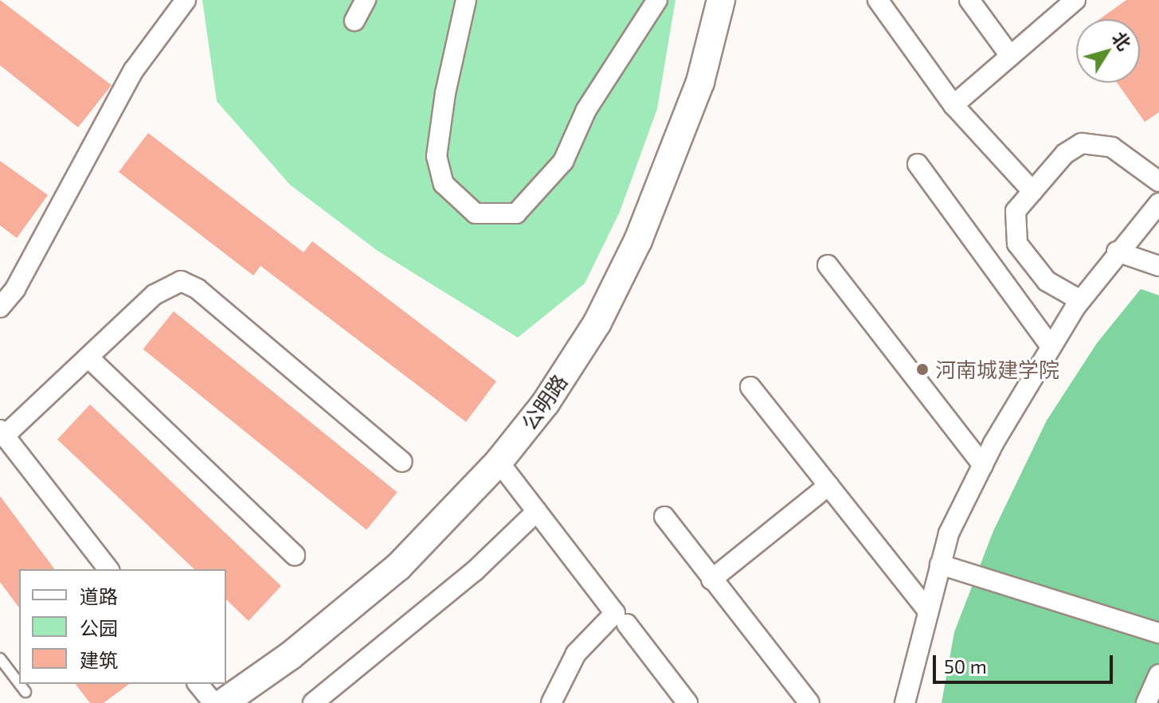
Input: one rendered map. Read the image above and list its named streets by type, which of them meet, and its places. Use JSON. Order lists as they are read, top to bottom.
{
  "streets": {
    "street": ["公明路"]
  },
  "places": ["河南城建学院"],
  "legend": ["道路", "公园", "建筑"],
  "scale_bar": "50 m",
  "north": "top right"
}
